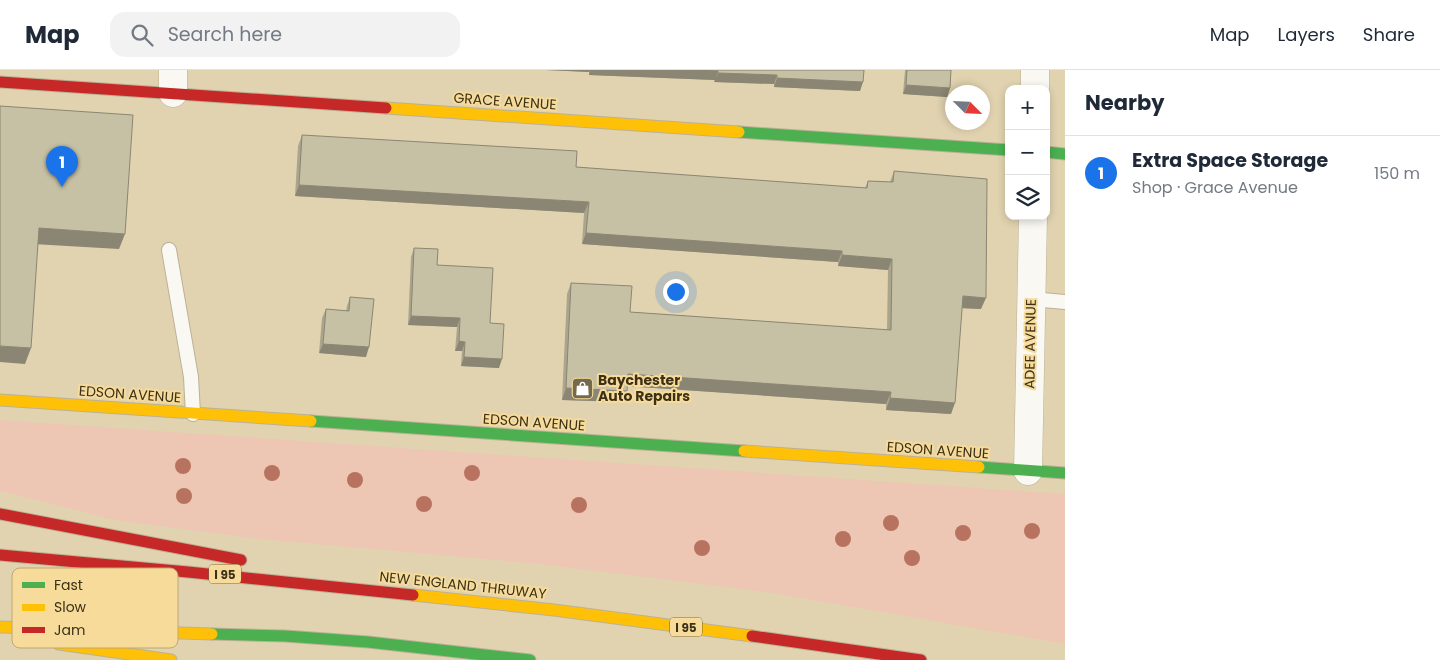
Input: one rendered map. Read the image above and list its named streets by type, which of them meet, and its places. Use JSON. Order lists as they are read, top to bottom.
{
  "streets": {
    "main road": [
      "GRACE AVENUE",
      "EDSON AVENUE",
      "I 95",
      "NEW ENGLAND THRUWAY"
    ],
    "street": ["ADEE AVENUE"]
  },
  "crossings": [
    ["ADEE AVENUE", "EDSON AVENUE"]
  ],
  "places": {
    "shop": ["Baychester Auto Repairs"]
  },
  "legend": ["Fast", "Slow", "Jam"],
  "north": "bottom right",
  "page": {
    "header": "Map",
    "search": "Search here",
    "nav": ["Map", "Layers", "Share"],
    "heading": "Nearby",
    "map_buttons": ["+", "−"],
    "list": [
      {
        "mark": "1",
        "name": "Extra Space Storage",
        "note": "Shop · Grace Avenue",
        "value": "150 m"
      }
    ],
    "pins": "1"
  }
}
